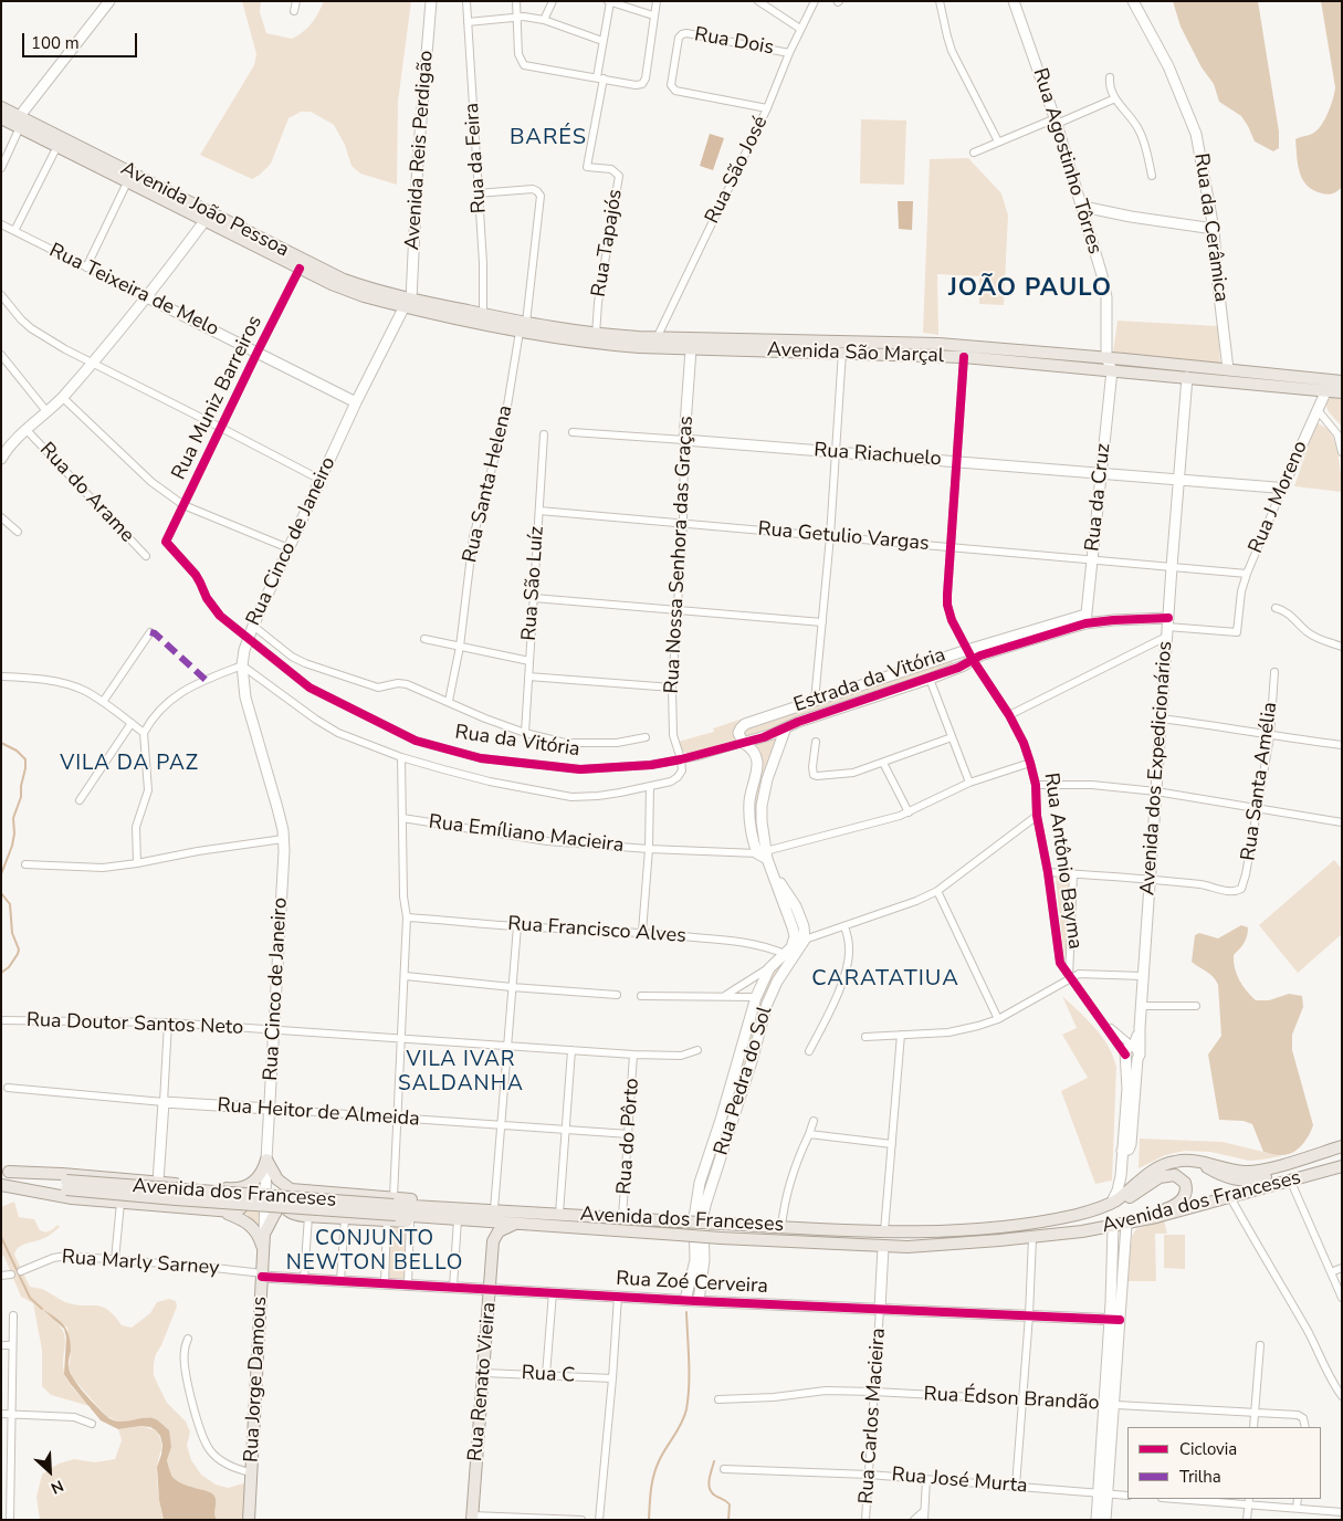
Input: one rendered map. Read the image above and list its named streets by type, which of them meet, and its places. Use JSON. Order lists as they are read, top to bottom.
{
  "streets": {
    "main road": [
      "Avenida João Pessoa",
      "Avenida São Marçal",
      "Avenida dos Franceses",
      "Rua Jorge Damous",
      "Rua Renato Vieira"
    ],
    "street": [
      "Rua Dois",
      "Avenida Reis Perdigão",
      "Rua da Feira",
      "Rua Agostinho Tôrres",
      "Rua São José",
      "Rua da Cerâmica",
      "Rua Tapajós",
      "Rua Teixeira de Melo",
      "Rua Muniz Barreiros",
      "Rua Riachuelo",
      "Rua Santa Helena",
      "Rua do Arame",
      "Rua da Cruz",
      "Rua J Moreno",
      "Rua Getulio Vargas",
      "Rua Cinco de Janeiro",
      "Rua Nossa Senhora das Graças",
      "Rua São Luíz",
      "Estrada da Vitória",
      "Rua da Vitória",
      "Avenida dos Expedicionários",
      "Rua Santa Amélia",
      "Rua Emíliano Macieira",
      "Rua Antônio Bayma",
      "Rua Francisco Alves",
      "Rua Doutor Santos Neto",
      "Rua Pedra do Sol",
      "Rua Heitor de Almeida",
      "Rua do Pôrto",
      "Rua Marly Sarney",
      "Rua Zoé Cerveira",
      "Rua C",
      "Rua Édson Brandão",
      "Rua Carlos Macieira",
      "Rua José Murta"
    ]
  },
  "crossings": [
    ["Rua Dois", "Rua São José"],
    ["Avenida Reis Perdigão", "Avenida João Pessoa"],
    ["Avenida Reis Perdigão", "Avenida São Marçal"],
    ["Avenida Reis Perdigão", "Rua Cinco de Janeiro"],
    ["Rua da Feira", "Avenida São Marçal"],
    ["Rua da Feira", "Rua Santa Helena"],
    ["Rua Agostinho Tôrres", "Avenida São Marçal"],
    ["Rua São José", "Avenida São Marçal"],
    ["Avenida João Pessoa", "Avenida São Marçal"],
    ["Avenida João Pessoa", "Rua Muniz Barreiros"],
    ["Avenida João Pessoa", "Rua Cinco de Janeiro"],
    ["Rua da Cerâmica", "Avenida São Marçal"],
    ["Rua Tapajós", "Avenida São Marçal"],
    ["Rua Teixeira de Melo", "Rua Muniz Barreiros"],
    ["Rua Teixeira de Melo", "Rua Cinco de Janeiro"],
    ["Avenida São Marçal", "Rua Santa Helena"],
    ["Avenida São Marçal", "Rua da Cruz"],
    ["Avenida São Marçal", "Rua J Moreno"],
    ["Avenida São Marçal", "Rua Cinco de Janeiro"],
    ["Avenida São Marçal", "Rua Nossa Senhora das Graças"],
    ["Avenida São Marçal", "Avenida dos Expedicionários"],
    ["Avenida São Marçal", "Rua Antônio Bayma"],
    ["Rua Muniz Barreiros", "Rua Cinco de Janeiro"],
    ["Rua Muniz Barreiros", "Rua da Vitória"],
    ["Rua Riachuelo", "Rua da Cruz"],
    ["Rua Riachuelo", "Rua J Moreno"],
    ["Rua Riachuelo", "Rua Nossa Senhora das Graças"],
    ["Rua Riachuelo", "Avenida dos Expedicionários"],
    ["Rua Riachuelo", "Rua Antônio Bayma"],
    ["Rua da Cruz", "Rua Getulio Vargas"],
    ["Rua da Cruz", "Estrada da Vitória"],
    ["Rua J Moreno", "Rua Getulio Vargas"],
    ["Rua J Moreno", "Estrada da Vitória"],
    ["Rua Getulio Vargas", "Rua Nossa Senhora das Graças"],
    ["Rua Getulio Vargas", "Rua São Luíz"],
    ["Rua Getulio Vargas", "Avenida dos Expedicionários"],
    ["Rua Getulio Vargas", "Rua Antônio Bayma"],
    ["Rua Cinco de Janeiro", "Rua da Vitória"],
    ["Rua Cinco de Janeiro", "Rua Doutor Santos Neto"],
    ["Rua Cinco de Janeiro", "Rua Heitor de Almeida"],
    ["Rua Cinco de Janeiro", "Rua Jorge Damous"],
    ["Rua Nossa Senhora das Graças", "Rua da Vitória"],
    ["Estrada da Vitória", "Rua da Vitória"],
    ["Estrada da Vitória", "Avenida dos Expedicionários"],
    ["Estrada da Vitória", "Rua Antônio Bayma"],
    ["Avenida dos Expedicionários", "Rua Santa Amélia"],
    ["Avenida dos Expedicionários", "Rua Antônio Bayma"],
    ["Avenida dos Expedicionários", "Avenida dos Franceses"],
    ["Rua Emíliano Macieira", "Rua Antônio Bayma"],
    ["Rua Francisco Alves", "Rua Pedra do Sol"],
    ["Rua Doutor Santos Neto", "Rua do Pôrto"],
    ["Rua Pedra do Sol", "Rua Zoé Cerveira"],
    ["Rua Heitor de Almeida", "Rua do Pôrto"],
    ["Rua do Pôrto", "Avenida dos Franceses"],
    ["Avenida dos Franceses", "Rua Renato Vieira"],
    ["Avenida dos Franceses", "Rua Carlos Macieira"],
    ["Rua Marly Sarney", "Rua Zoé Cerveira"],
    ["Rua Marly Sarney", "Rua Jorge Damous"],
    ["Rua Zoé Cerveira", "Rua Jorge Damous"],
    ["Rua Zoé Cerveira", "Rua Renato Vieira"],
    ["Rua Zoé Cerveira", "Rua Carlos Macieira"],
    ["Rua C", "Rua Renato Vieira"],
    ["Rua Édson Brandão", "Rua Carlos Macieira"],
    ["Rua Carlos Macieira", "Rua José Murta"]
  ],
  "districts": [
    "BARÉS",
    "JOÃO PAULO",
    "VILA DA PAZ",
    "CARATATIUA",
    "VILA IVAR SALDANHA",
    "CONJUNTO NEWTON BELLO"
  ],
  "legend": ["Ciclovia", "Trilha"],
  "scale_bar": "100 m",
  "north": "bottom right"
}
